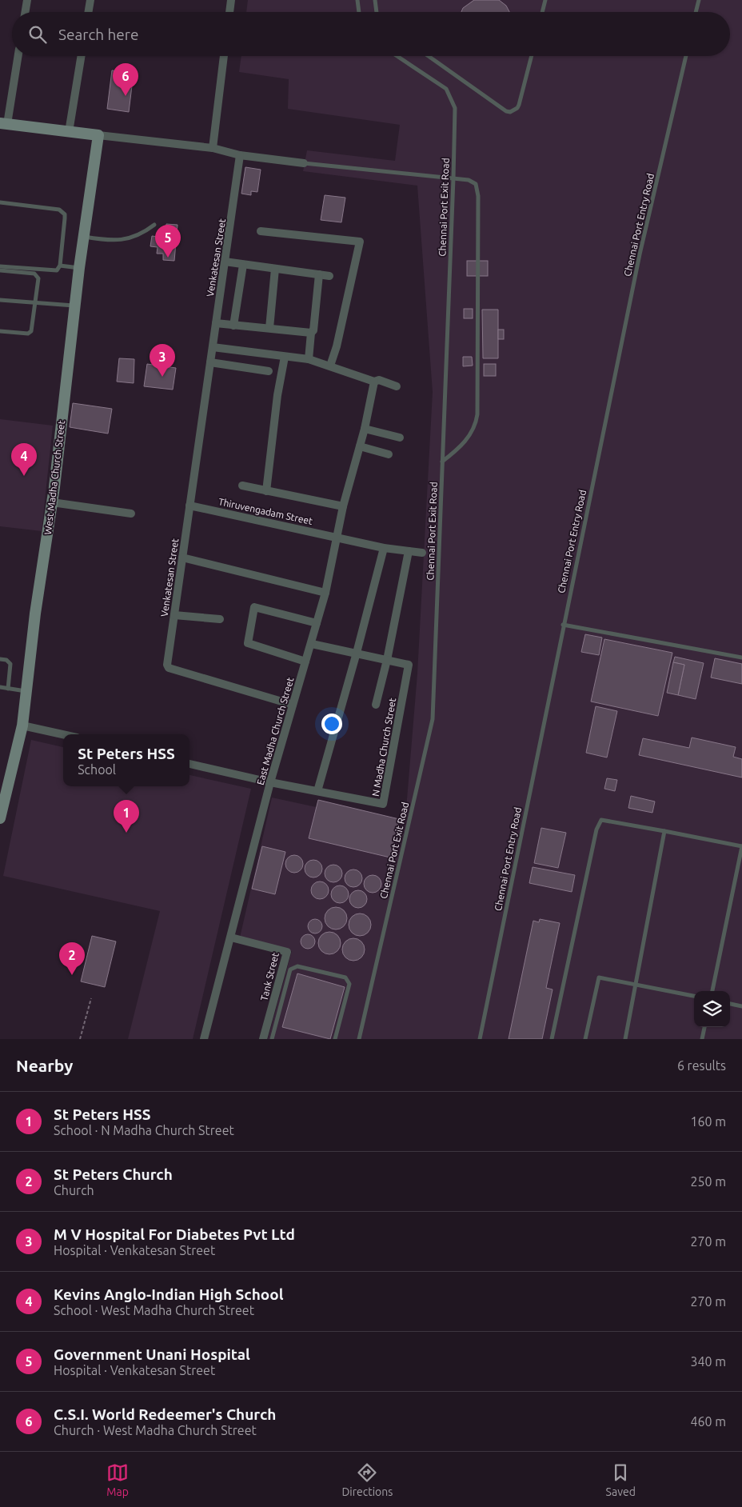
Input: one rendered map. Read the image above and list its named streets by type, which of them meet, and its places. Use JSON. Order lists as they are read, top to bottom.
{
  "streets": {
    "main road": ["West Madha Church Street"],
    "street": [
      "Venkatesan Street",
      "Thiruvengadam Street",
      "East Madha Church Street",
      "N Madha Church Street",
      "Tank Street"
    ],
    "lane": ["Chennai Port Exit Road", "Chennai Port Entry Road"]
  },
  "crossings": [
    ["Venkatesan Street", "Thiruvengadam Street"],
    ["Venkatesan Street", "East Madha Church Street"],
    ["Thiruvengadam Street", "East Madha Church Street"],
    ["East Madha Church Street", "N Madha Church Street"],
    ["East Madha Church Street", "Tank Street"]
  ],
  "page": {
    "search": "Search here",
    "pins": [
      "6",
      "5",
      "3",
      "4",
      "1",
      "2"
    ],
    "popup": ["St Peters HSS", "School"],
    "heading": ["Nearby", "6 results"],
    "list": [
      {
        "mark": "1",
        "name": "St Peters HSS",
        "note": "School · N Madha Church Street",
        "value": "160 m"
      },
      {
        "mark": "2",
        "name": "St Peters Church",
        "note": "Church",
        "value": "250 m"
      },
      {
        "mark": "3",
        "name": "M V Hospital For Diabetes Pvt Ltd",
        "note": "Hospital · Venkatesan Street",
        "value": "270 m"
      },
      {
        "mark": "4",
        "name": "Kevins Anglo-Indian High School",
        "note": "School · West Madha Church Street",
        "value": "270 m"
      },
      {
        "mark": "5",
        "name": "Government Unani Hospital",
        "note": "Hospital · Venkatesan Street",
        "value": "340 m"
      },
      {
        "mark": "6",
        "name": "C.S.I. World Redeemer's Church",
        "note": "Church · West Madha Church Street",
        "value": "460 m"
      }
    ],
    "nav": ["Map", "Directions", "Saved"]
  }
}
